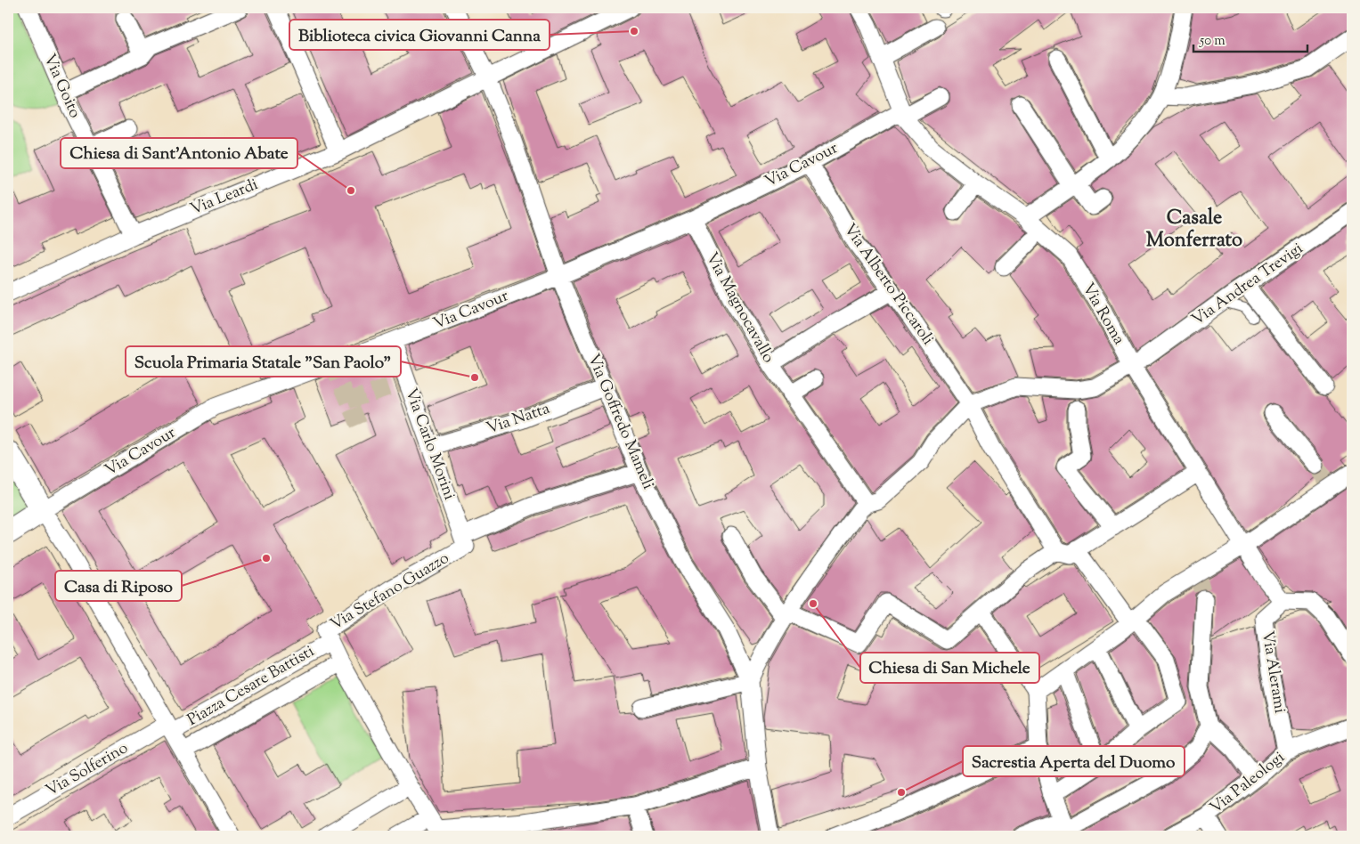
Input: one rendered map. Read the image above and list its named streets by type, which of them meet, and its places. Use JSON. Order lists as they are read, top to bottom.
{
  "streets": {
    "street": [
      "Via Goito",
      "Via Cavour",
      "Via Leardi",
      "Via Alberto Piccaroli",
      "Via Andrea Trevigi",
      "Via Magnocavallo",
      "Via Roma",
      "Via Natta",
      "Via Goffredo Mameli",
      "Via Carlo Morini",
      "Via Stefano Guazzo",
      "Via Alerami",
      "Piazza Cesare Battisti",
      "Via Solferino",
      "Via Paleologi"
    ]
  },
  "crossings": [
    ["Via Goito", "Via Leardi"],
    ["Via Cavour", "Via Alberto Piccaroli"],
    ["Via Cavour", "Via Magnocavallo"],
    ["Via Cavour", "Via Roma"],
    ["Via Cavour", "Via Goffredo Mameli"],
    ["Via Cavour", "Via Carlo Morini"],
    ["Via Leardi", "Via Goffredo Mameli"],
    ["Via Alberto Piccaroli", "Via Andrea Trevigi"],
    ["Via Andrea Trevigi", "Via Roma"],
    ["Via Roma", "Via Alerami"],
    ["Via Natta", "Via Goffredo Mameli"],
    ["Via Natta", "Via Carlo Morini"],
    ["Via Goffredo Mameli", "Via Stefano Guazzo"],
    ["Via Carlo Morini", "Via Stefano Guazzo"],
    ["Via Stefano Guazzo", "Piazza Cesare Battisti"],
    ["Via Alerami", "Via Paleologi"],
    ["Piazza Cesare Battisti", "Via Solferino"]
  ],
  "districts": ["Casale Monferrato"],
  "places": [
    "Biblioteca civica Giovanni Canna",
    "Chiesa di Sant’Antonio Abate",
    "Scuola Primaria Statale \"San Paolo\"",
    "Casa di Riposo",
    "Chiesa di San Michele",
    "Sacrestia Aperta del Duomo"
  ],
  "scale_bar": "50 m"
}
